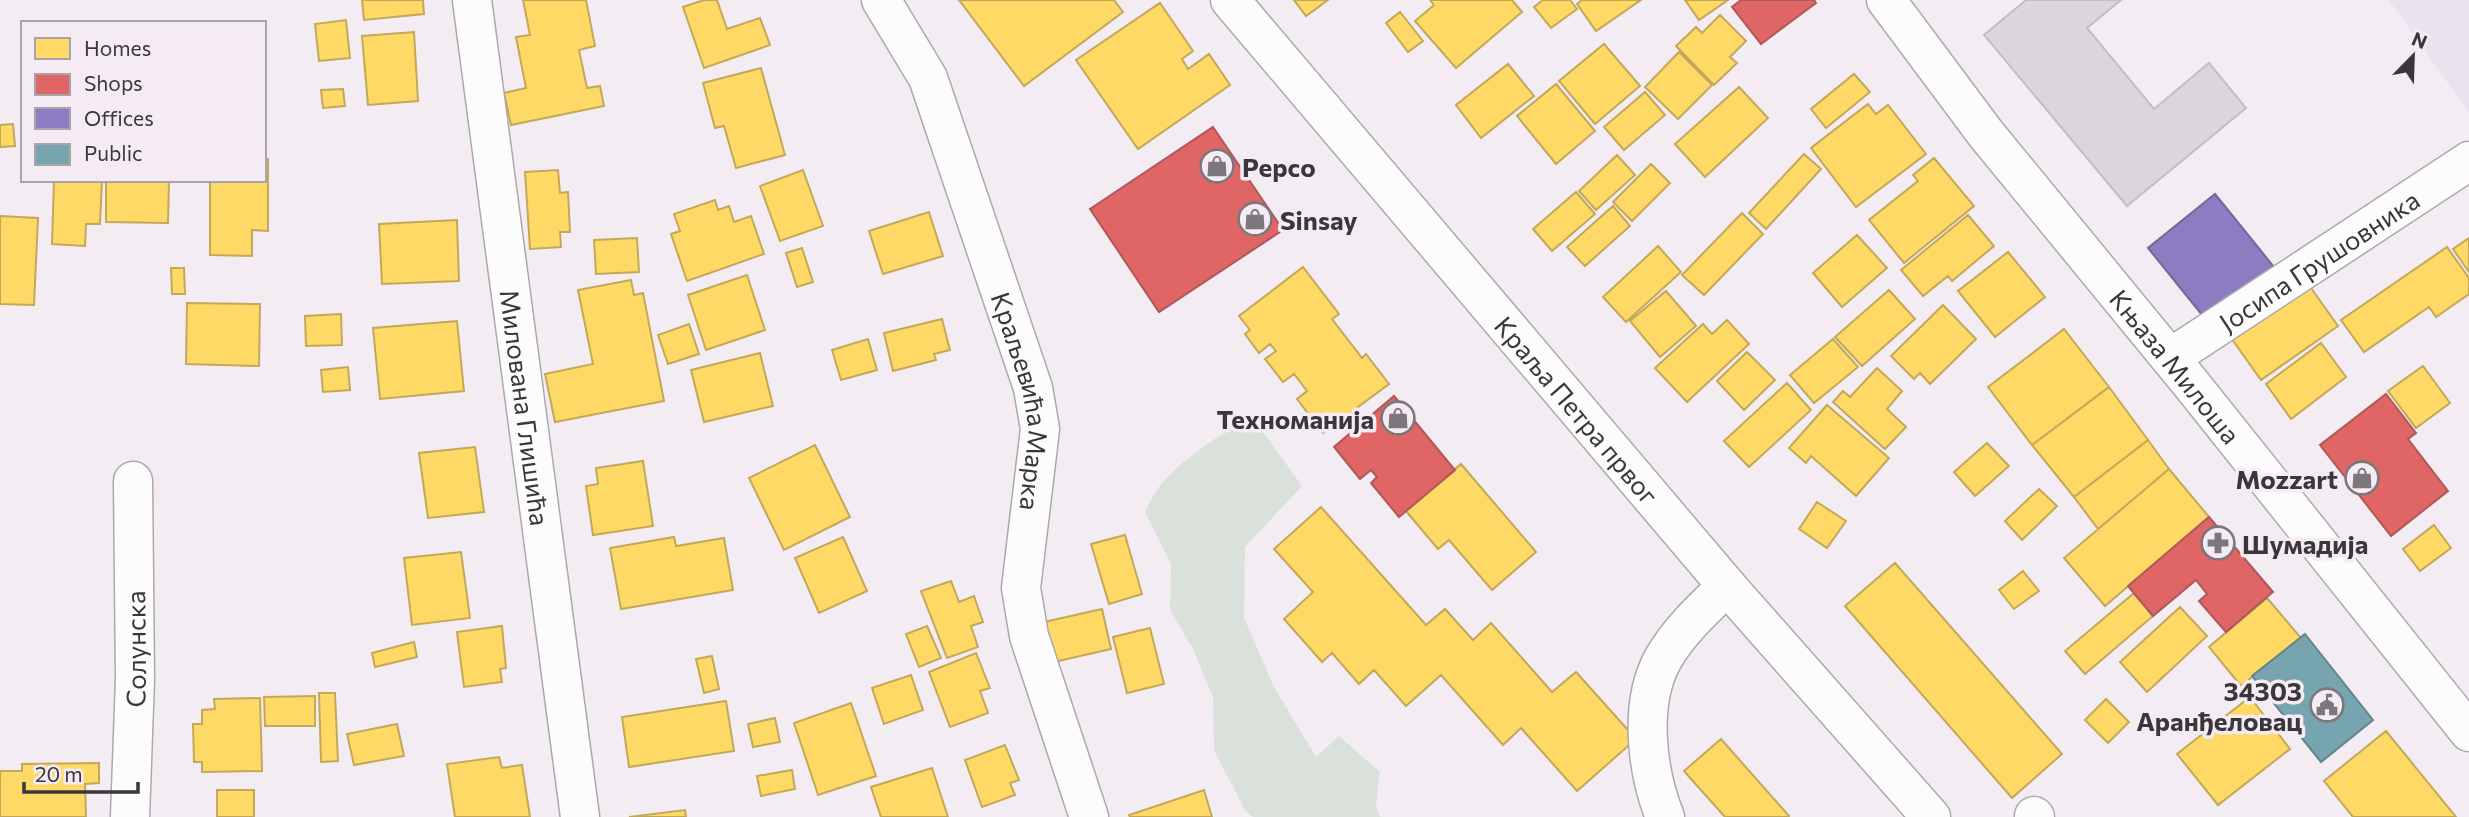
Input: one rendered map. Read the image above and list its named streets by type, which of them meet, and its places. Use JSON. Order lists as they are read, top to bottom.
{
  "streets": {
    "street": [
      "Јосипа Грушовника",
      "Књаза Милоша",
      "Краљевића Марка",
      "Милована Глишића",
      "Краља Петра првог",
      "Солунска"
    ]
  },
  "crossings": [
    ["Јосипа Грушовника", "Књаза Милоша"]
  ],
  "places": {
    "shop": [
      "Pepco",
      "Sinsay",
      "Техноманија",
      "Mozzart"
    ],
    "pharmacy": ["Шумадија"],
    "public building": ["34303 Аранђеловац"]
  },
  "legend": [
    "Homes",
    "Shops",
    "Offices",
    "Public"
  ],
  "scale_bar": "20 m",
  "north": "top right"
}
